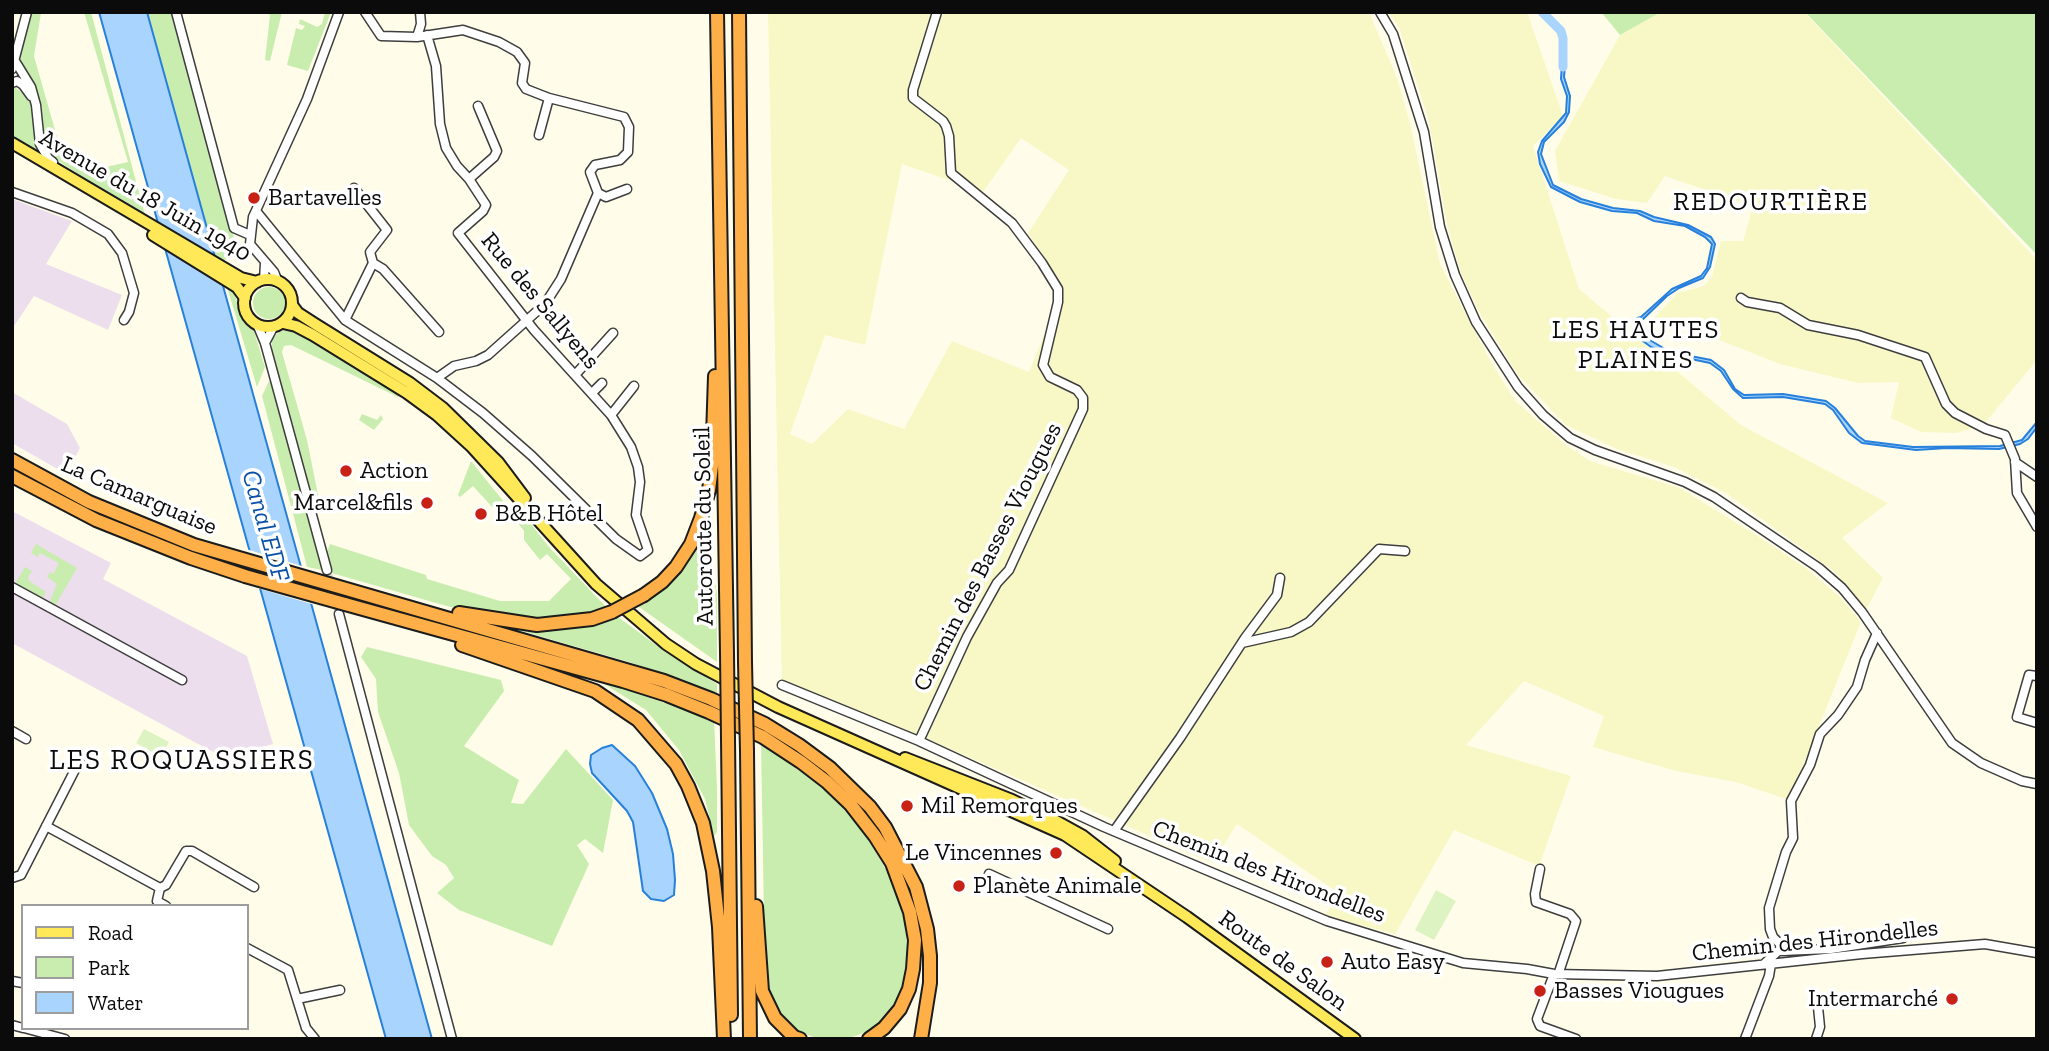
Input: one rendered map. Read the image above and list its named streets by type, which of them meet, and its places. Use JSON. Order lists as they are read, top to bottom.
{
  "streets": {
    "highway": ["La Camarguaise", "Autoroute du Soleil"],
    "main road": ["Avenue du 18 Juin 1940", "Route de Salon"],
    "street": ["Rue des Sallyens", "Chemin des Basses Viougues", "Chemin des Hirondelles"]
  },
  "crossings": [
    ["Chemin des Basses Viougues", "Chemin des Hirondelles"]
  ],
  "districts": ["REDOURTIÈRE", "LES HAUTES PLAINES", "LES ROQUASSIERS"],
  "water": ["Canal EDF"],
  "places": [
    "Bartavelles",
    "Action",
    "Marcel&fils",
    "B&B Hôtel",
    "Mil Remorques",
    "Le Vincennes",
    "Planète Animale",
    "Auto Easy",
    "Basses Viougues",
    "Intermarché"
  ],
  "legend": ["Road", "Park", "Water"]
}
